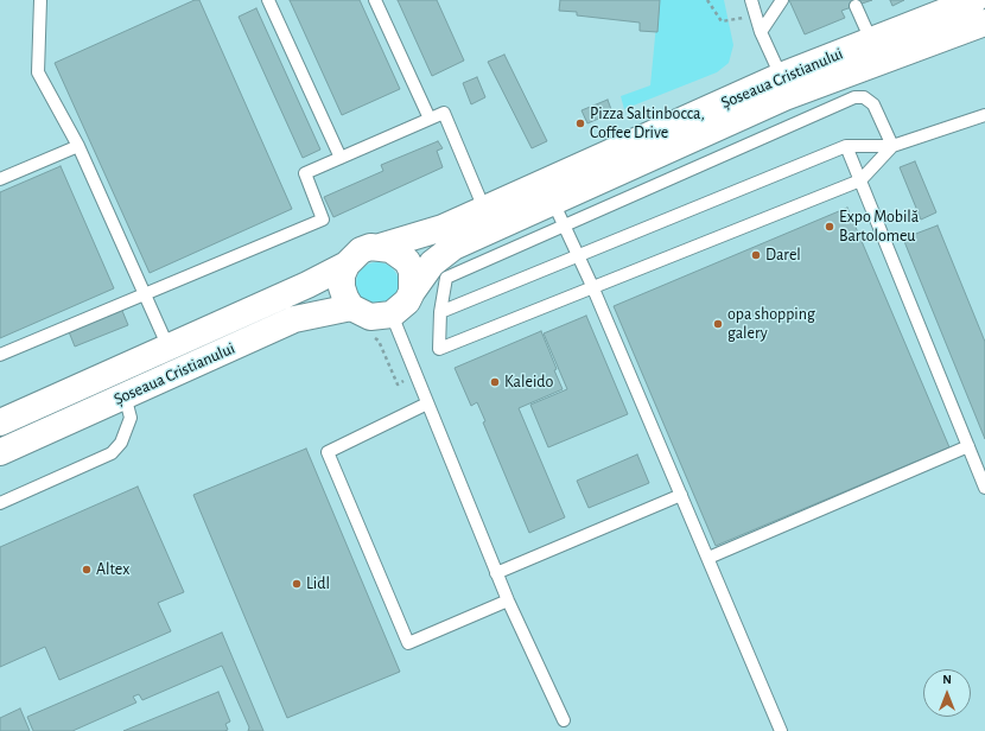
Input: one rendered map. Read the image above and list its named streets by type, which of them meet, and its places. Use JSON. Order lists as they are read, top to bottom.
{
  "streets": {
    "street": ["Șoseaua Cristianului"]
  },
  "places": [
    "Pizza Saltinbocca, Coffee Drive",
    "Expo Mobilă Bartolomeu",
    "Darel",
    "opa shopping galery",
    "Kaleido",
    "Altex",
    "Lidl"
  ],
  "north": "top"
}
